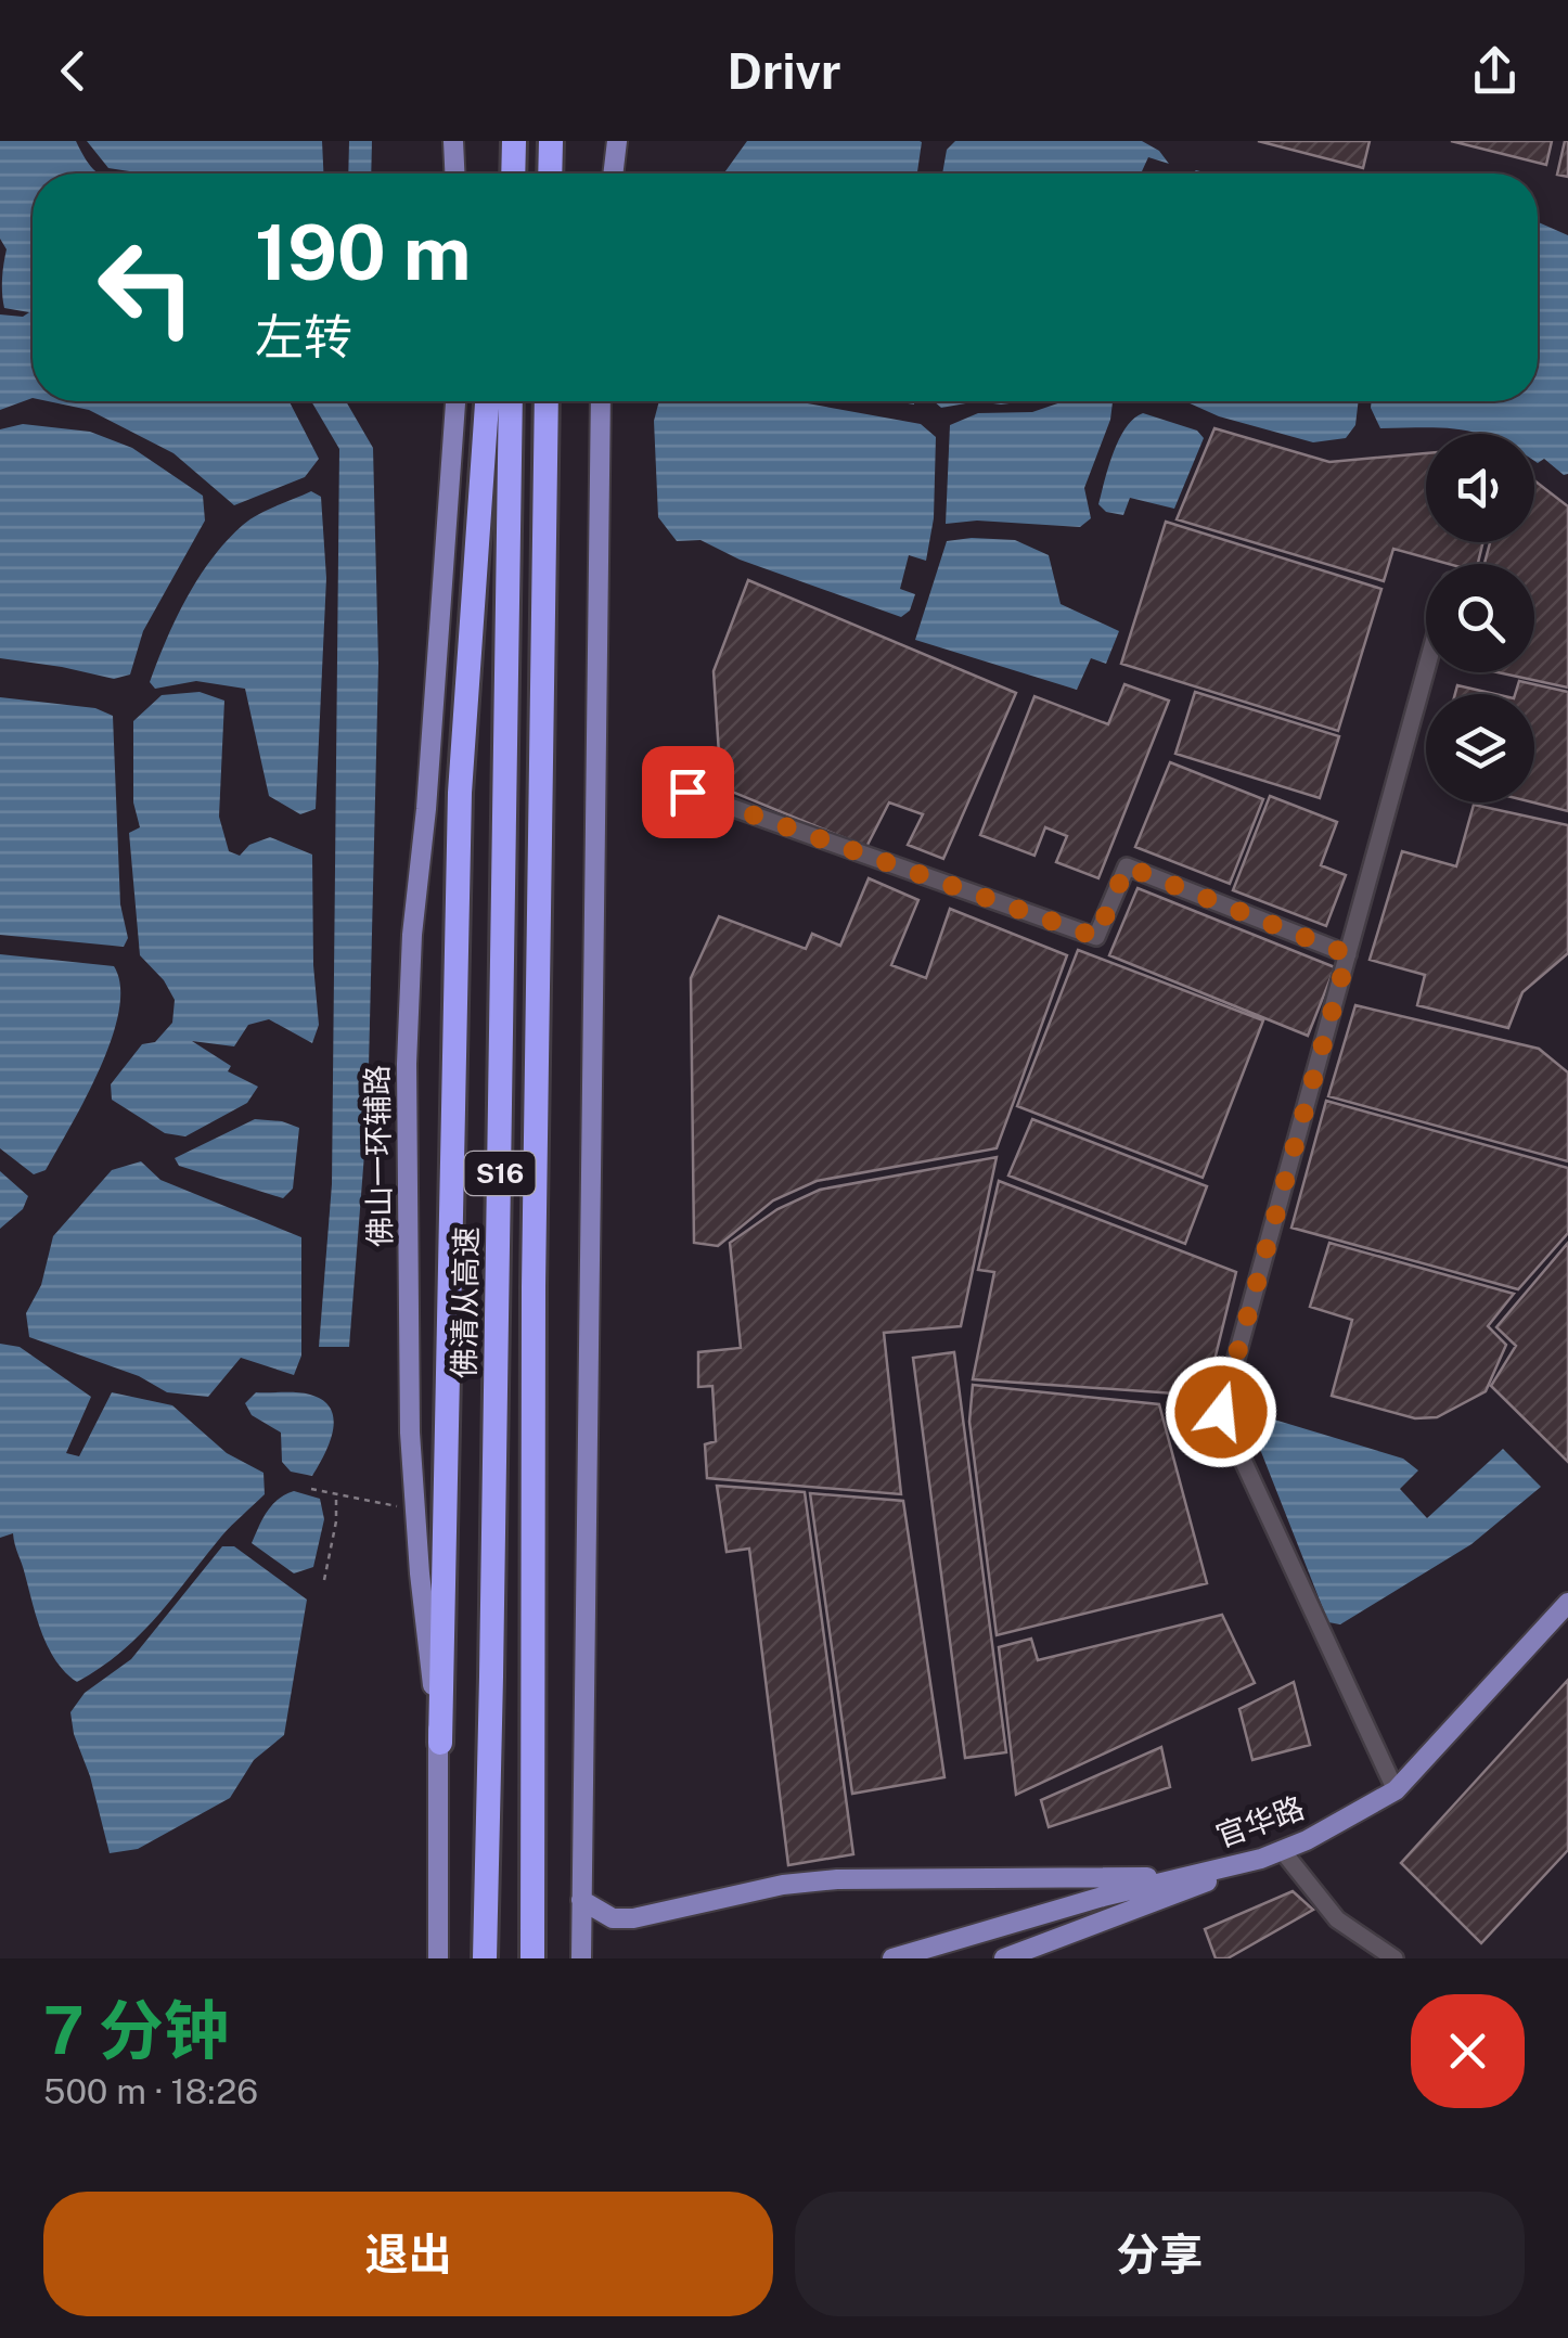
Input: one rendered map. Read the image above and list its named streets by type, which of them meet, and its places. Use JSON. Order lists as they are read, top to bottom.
{
  "streets": {
    "highway": ["S16", "佛清从高速"],
    "main road": ["佛山一环辅路", "官华路"]
  },
  "page": {
    "header": "Drivr",
    "turn": ["190 m", "左转"],
    "heading": ["7 分钟", "500 m · 18:26"],
    "buttons": ["退出", "分享"]
  }
}
